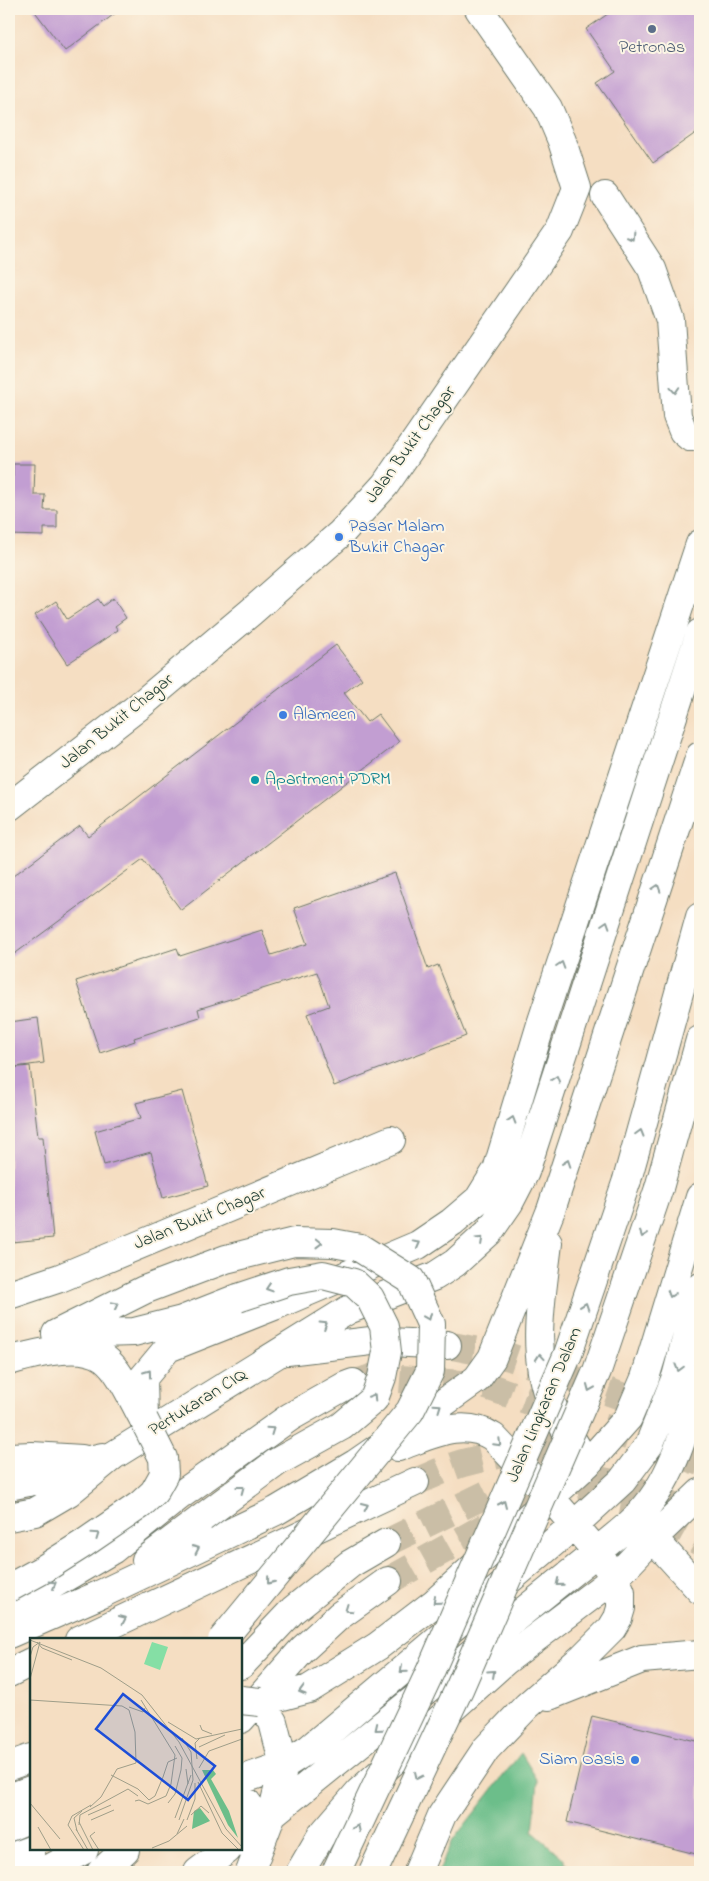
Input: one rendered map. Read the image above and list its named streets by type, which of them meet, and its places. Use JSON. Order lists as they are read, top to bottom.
{
  "streets": {
    "main road": ["Jalan Bukit Chagar", "Pertukaran CIQ", "Jalan Lingkaran Dalam"]
  },
  "places": [
    "Petronas",
    "Pasar Malam Bukit Chagar",
    "Alameen",
    "Apartment PDRM",
    "Siam Oasis"
  ]
}
